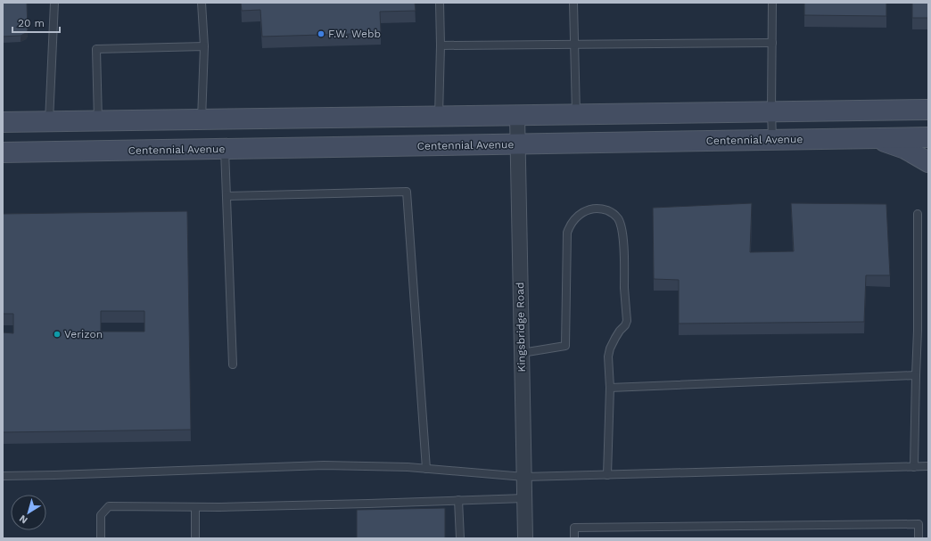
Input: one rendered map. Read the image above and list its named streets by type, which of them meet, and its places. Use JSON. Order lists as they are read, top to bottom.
{
  "streets": {
    "main road": ["Centennial Avenue"],
    "street": ["Kingsbridge Road"]
  },
  "crossings": [
    ["Centennial Avenue", "Kingsbridge Road"]
  ],
  "places": ["F.W. Webb", "Verizon"],
  "scale_bar": "20 m",
  "north": "bottom left"
}
